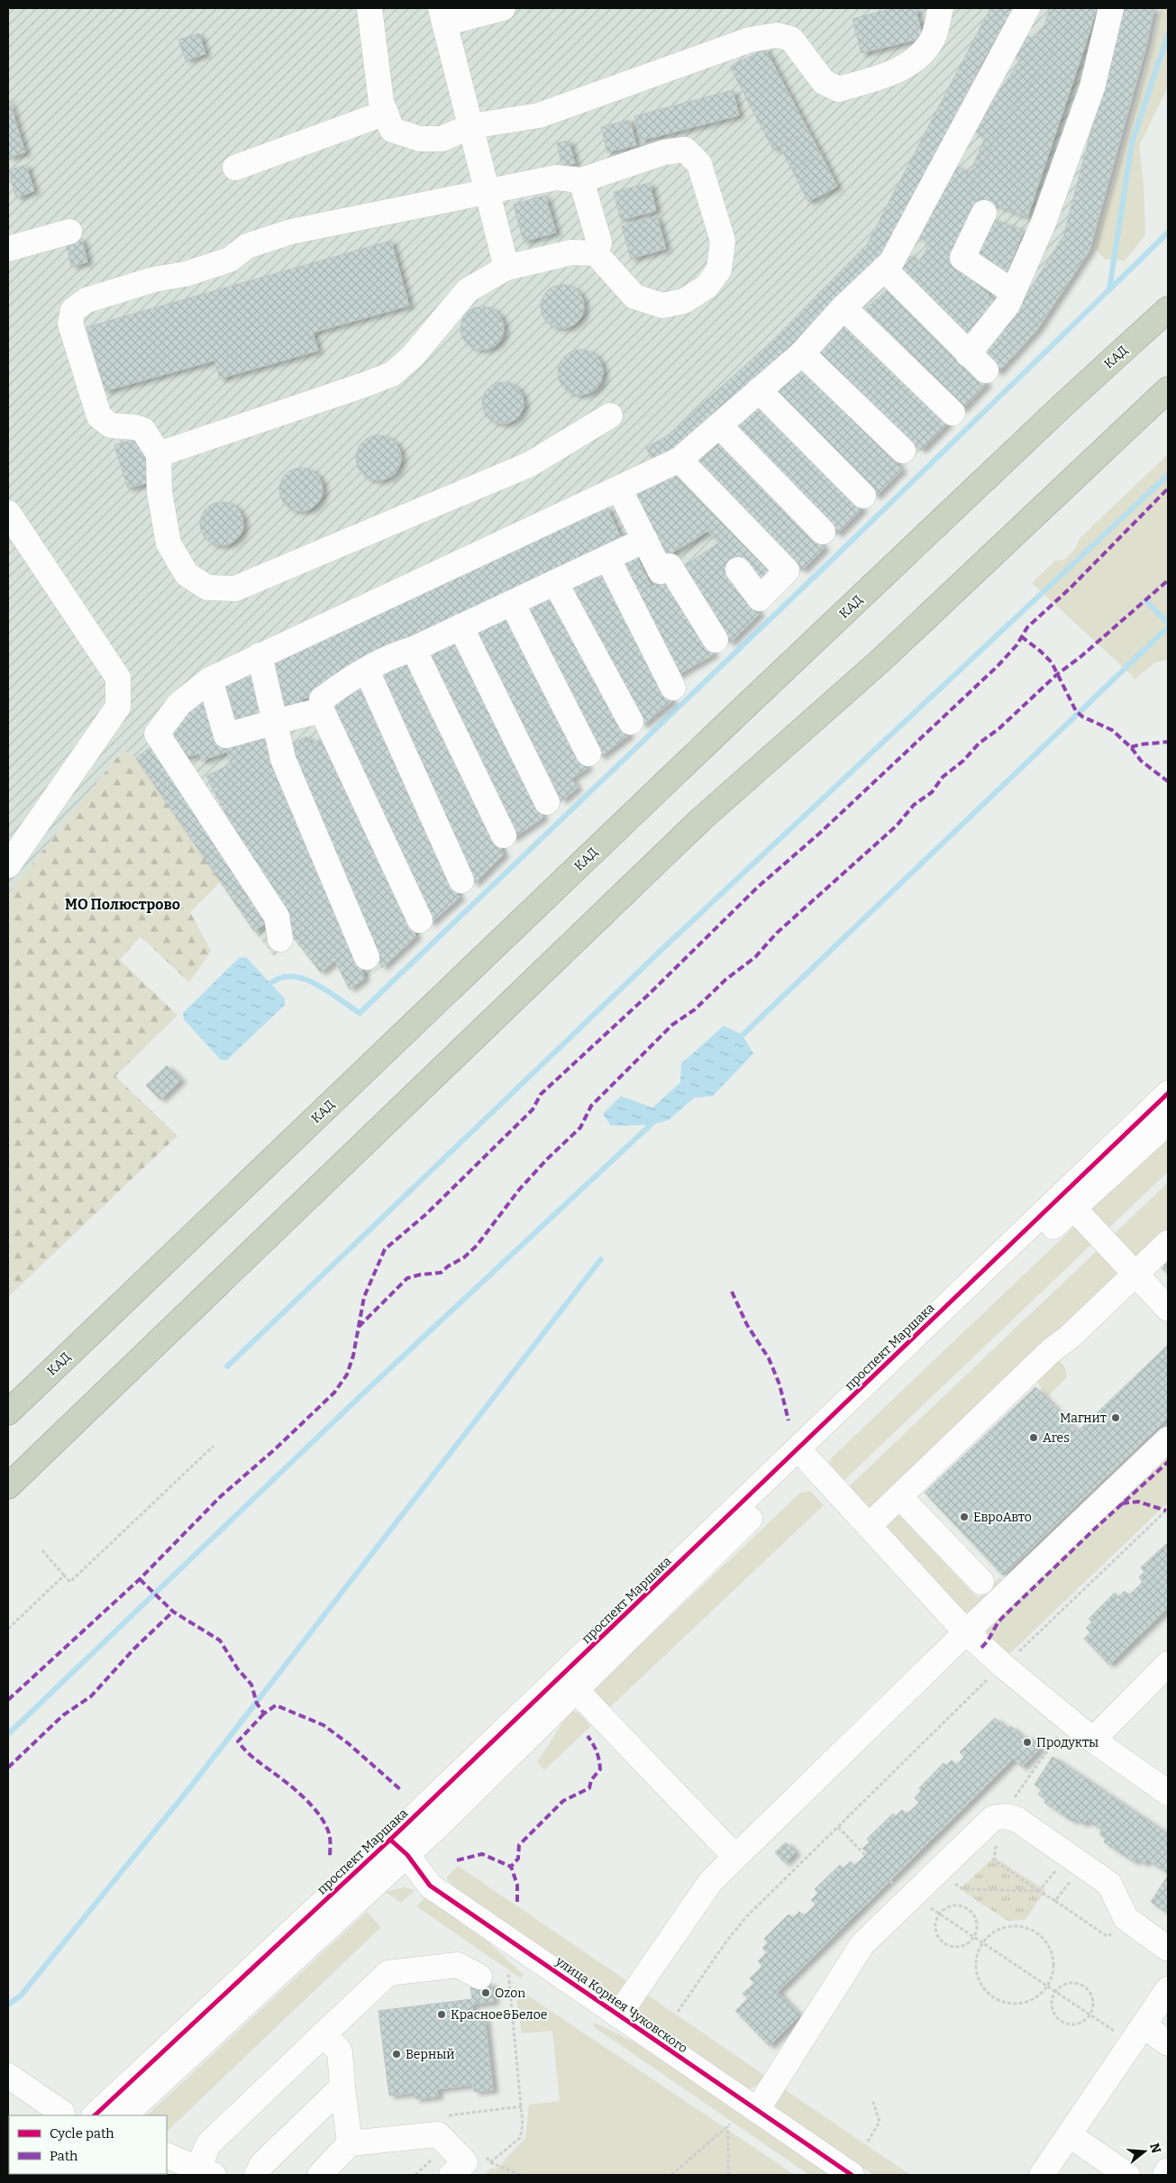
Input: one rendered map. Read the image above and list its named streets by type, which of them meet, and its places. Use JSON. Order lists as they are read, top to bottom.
{
  "streets": {
    "highway": ["КАД"],
    "street": ["проспект Маршака", "улица Корнея Чуковского"]
  },
  "crossings": [
    ["проспект Маршака", "улица Корнея Чуковского"]
  ],
  "districts": ["МО Полюстрово"],
  "places": [
    "Магнит",
    "Ares",
    "ЕвроАвто",
    "Продукты",
    "Ozon",
    "Красное&Белое",
    "Верный"
  ],
  "legend": ["Cycle path", "Path"],
  "north": "right"
}
